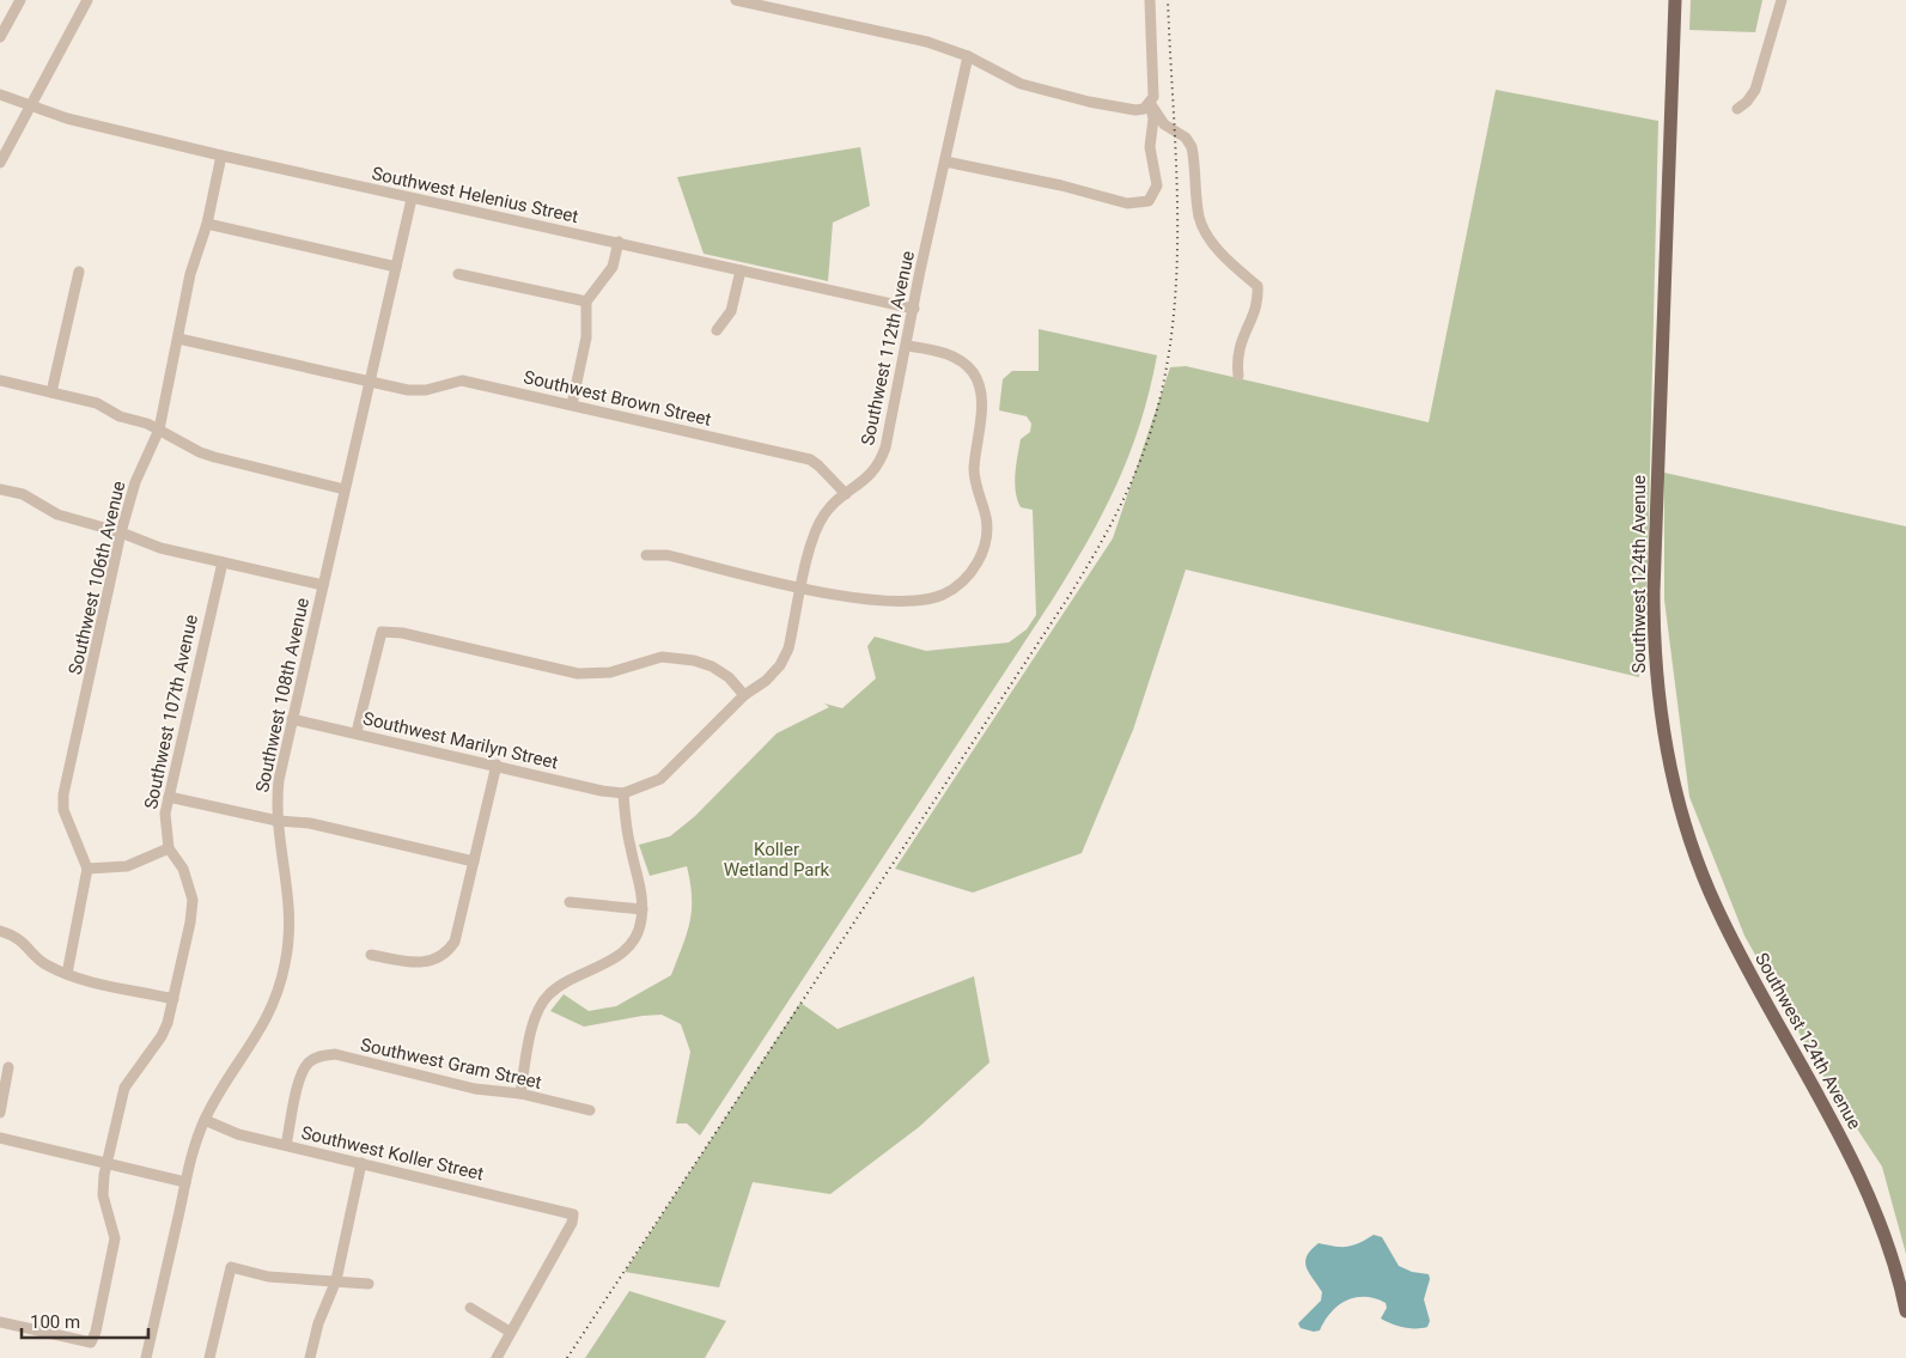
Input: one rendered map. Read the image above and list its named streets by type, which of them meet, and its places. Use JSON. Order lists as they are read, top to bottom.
{
  "streets": {
    "main road": ["Southwest 124th Avenue"],
    "street": [
      "Southwest Helenius Street",
      "Southwest 112th Avenue",
      "Southwest Brown Street",
      "Southwest 106th Avenue",
      "Southwest 108th Avenue",
      "Southwest 107th Avenue",
      "Southwest Marilyn Street",
      "Southwest Gram Street",
      "Southwest Koller Street"
    ]
  },
  "crossings": [
    ["Southwest Helenius Street", "Southwest 112th Avenue"],
    ["Southwest Helenius Street", "Southwest 106th Avenue"],
    ["Southwest Helenius Street", "Southwest 108th Avenue"],
    ["Southwest 112th Avenue", "Southwest Brown Street"],
    ["Southwest 112th Avenue", "Southwest Marilyn Street"],
    ["Southwest Brown Street", "Southwest 106th Avenue"],
    ["Southwest Brown Street", "Southwest 108th Avenue"],
    ["Southwest 108th Avenue", "Southwest Marilyn Street"],
    ["Southwest 108th Avenue", "Southwest Koller Street"],
    ["Southwest Gram Street", "Southwest Koller Street"]
  ],
  "parks": ["Koller Wetland Park"],
  "scale_bar": "100 m"
}
